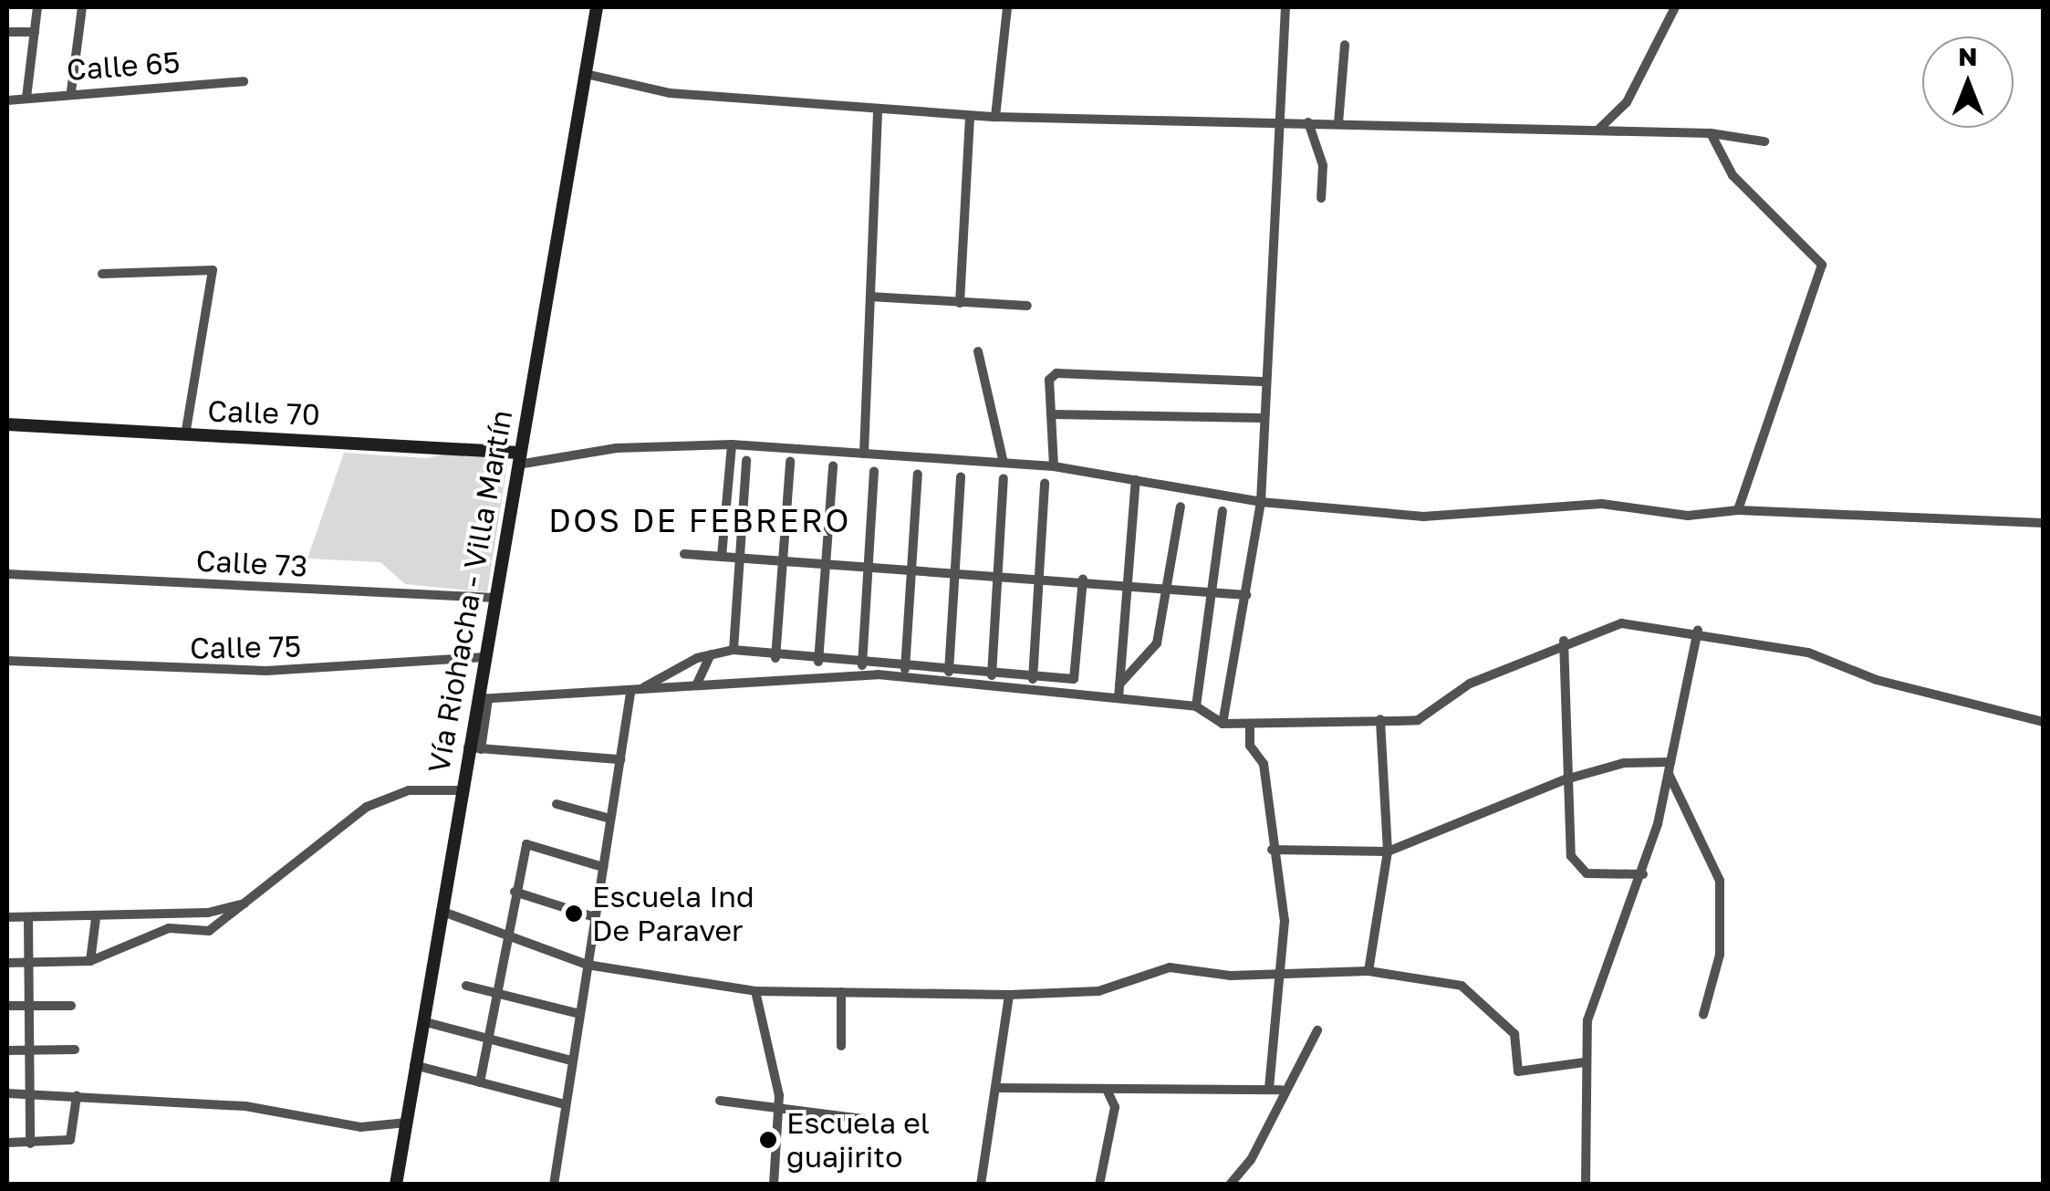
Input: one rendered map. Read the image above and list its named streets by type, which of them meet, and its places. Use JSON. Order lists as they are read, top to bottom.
{
  "streets": {
    "main road": ["Calle 70", "Vía Riohacha - Villa Martín"],
    "street": ["Calle 65", "Calle 73", "Calle 75"]
  },
  "crossings": [
    ["Calle 70", "Vía Riohacha - Villa Martín"],
    ["Calle 73", "Vía Riohacha - Villa Martín"],
    ["Vía Riohacha - Villa Martín", "Calle 75"]
  ],
  "districts": ["DOS DE FEBRERO"],
  "places": ["Escuela Ind De Paraver", "Escuela el guajirito"],
  "north": "top"
}
